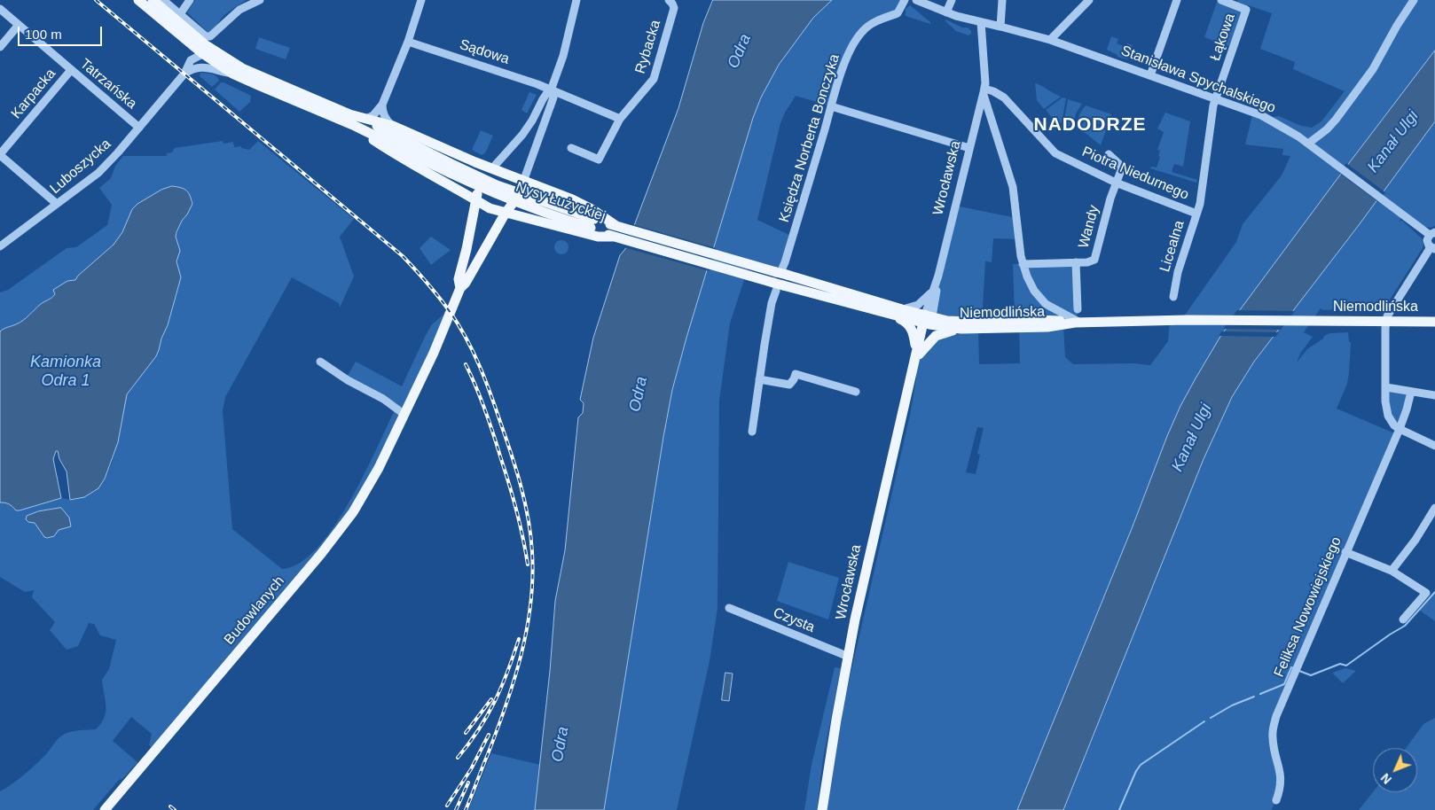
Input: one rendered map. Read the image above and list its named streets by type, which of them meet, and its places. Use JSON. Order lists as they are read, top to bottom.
{
  "streets": {
    "main road": [
      "Wrocławska",
      "Nysy Łużyckiej",
      "Niemodlińska",
      "Budowlanych"
    ],
    "street": [
      "Łąkowa",
      "Rybacka",
      "Sądowa",
      "Stanisława Spychalskiego",
      "Tatrzańska",
      "Karpacka",
      "Księdza Norberta Bonczyka",
      "Luboszycka",
      "Piotra Niedurnego",
      "Wandy",
      "Licealna",
      "Feliksa Nowowiejskiego",
      "Czysta"
    ]
  },
  "crossings": [
    ["Łąkowa", "Stanisława Spychalskiego"],
    ["Łąkowa", "Licealna"],
    ["Rybacka", "Sądowa"],
    ["Stanisława Spychalskiego", "Licealna"],
    ["Tatrzańska", "Karpacka"],
    ["Tatrzańska", "Luboszycka"],
    ["Księdza Norberta Bonczyka", "Nysy Łużyckiej"],
    ["Luboszycka", "Nysy Łużyckiej"],
    ["Piotra Niedurnego", "Wrocławska"],
    ["Piotra Niedurnego", "Wandy"],
    ["Piotra Niedurnego", "Licealna"],
    ["Wrocławska", "Nysy Łużyckiej"],
    ["Wrocławska", "Niemodlińska"],
    ["Wrocławska", "Czysta"],
    ["Nysy Łużyckiej", "Niemodlińska"]
  ],
  "districts": ["NADODRZE"],
  "water": ["Odra", "Kanał Ulgi", "Kamionka Odra 1"],
  "scale_bar": "100 m",
  "north": "bottom left"
}
